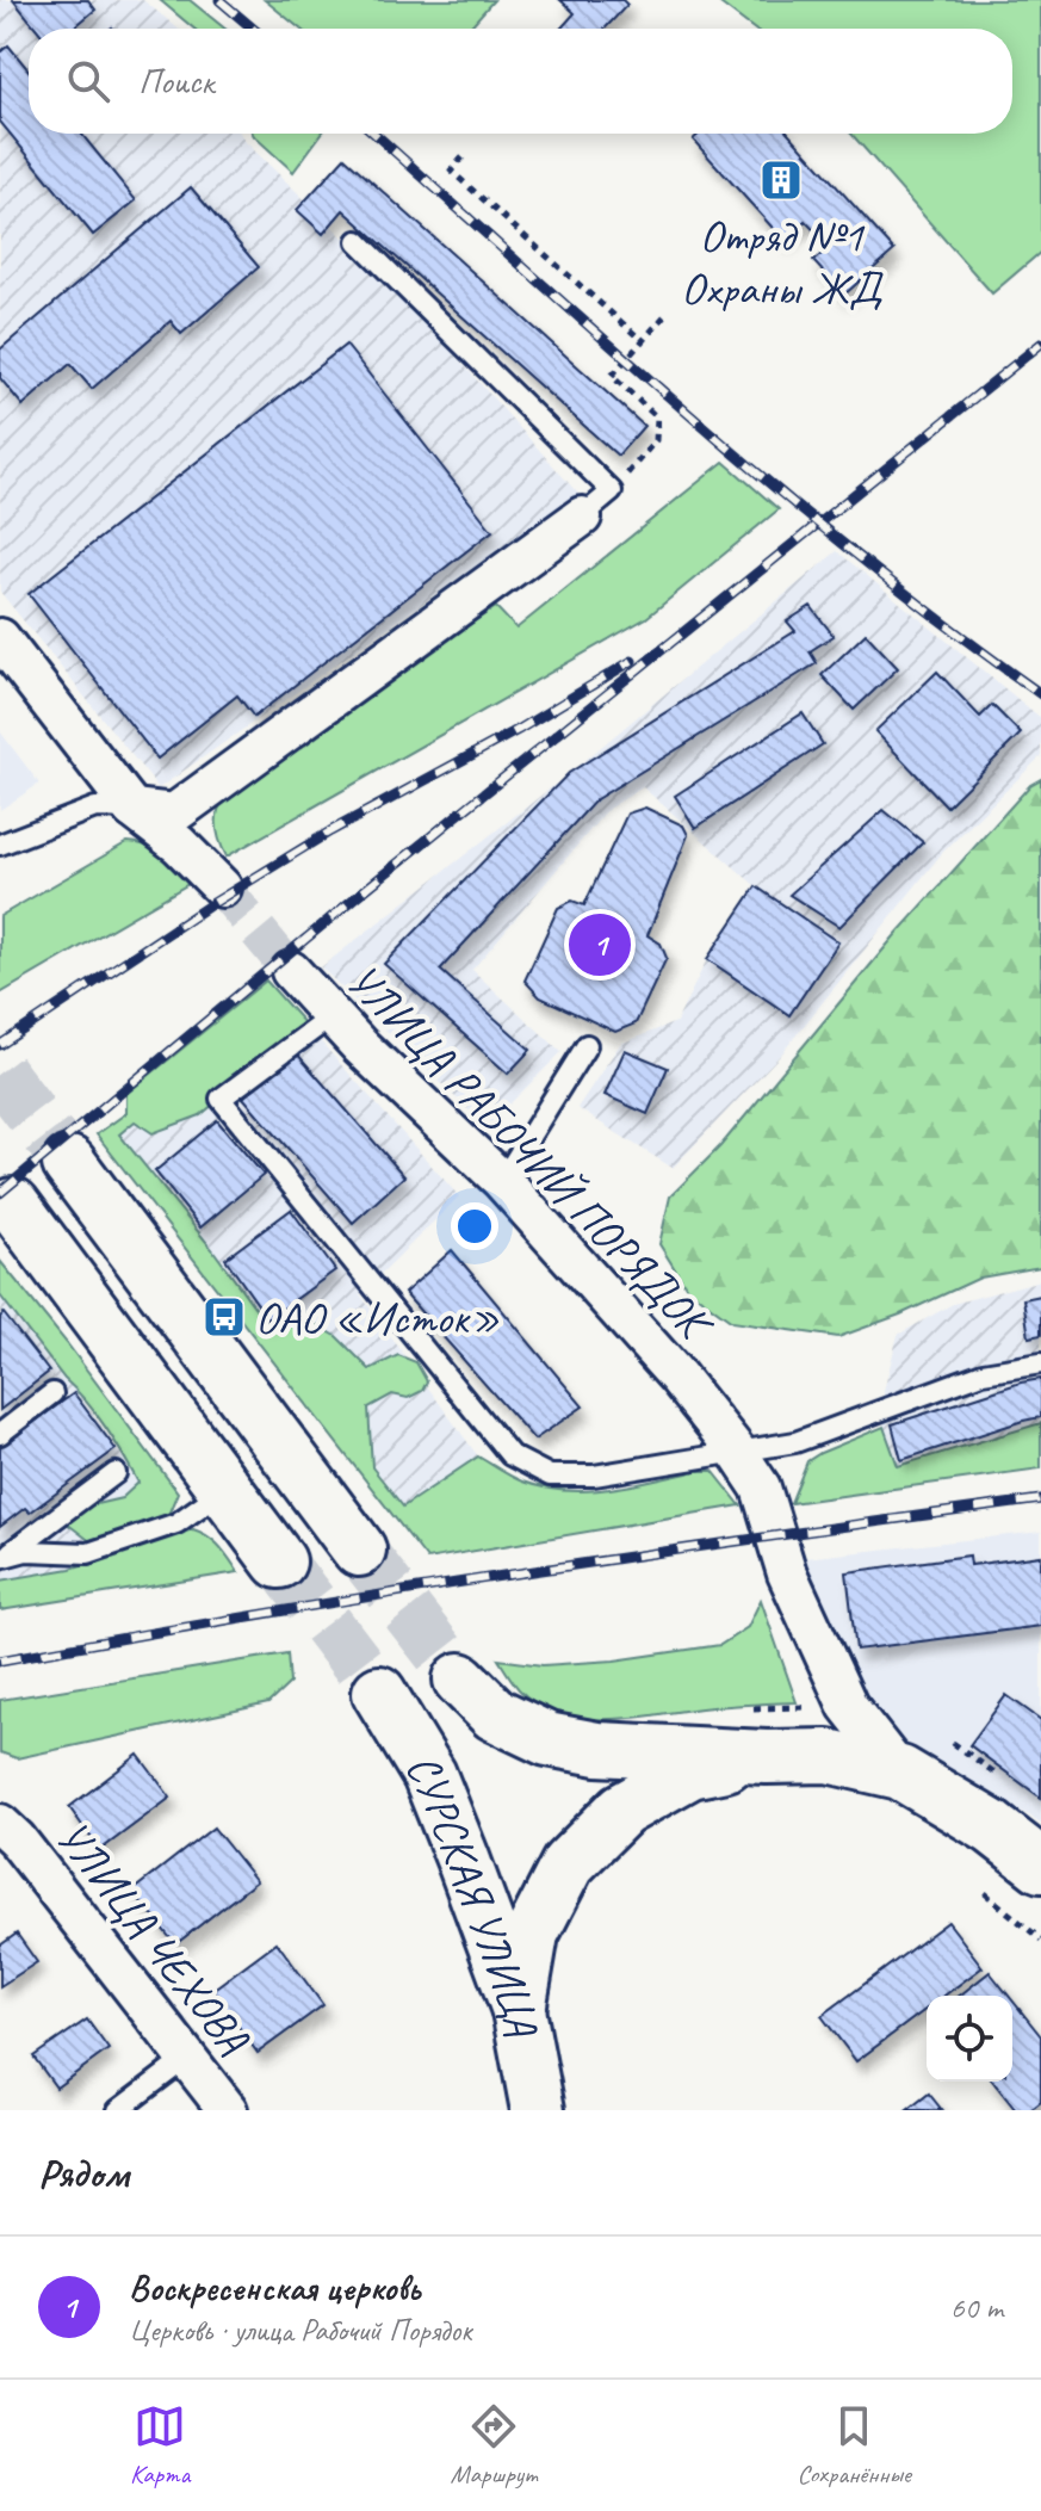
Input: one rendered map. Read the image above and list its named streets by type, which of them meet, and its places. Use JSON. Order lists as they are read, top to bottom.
{
  "streets": {
    "main road": ["СУРСКАЯ УЛИЦА"],
    "street": ["УЛИЦА РАБОЧИЙ ПОРЯДОК", "УЛИЦА ЧЕХОВА"]
  },
  "places": {
    "building": ["Отряд №1 Охраны ЖД"],
    "bus stop": ["ОАО «Исток»"]
  },
  "page": {
    "search": "Поиск",
    "pins": "1",
    "heading": "Рядом",
    "list": [
      {
        "mark": "1",
        "name": "Воскресенская церковь",
        "note": "Церковь · улица Рабочий Порядок",
        "value": "60 m"
      }
    ],
    "nav": ["Карта", "Маршрут", "Сохранённые"]
  }
}
